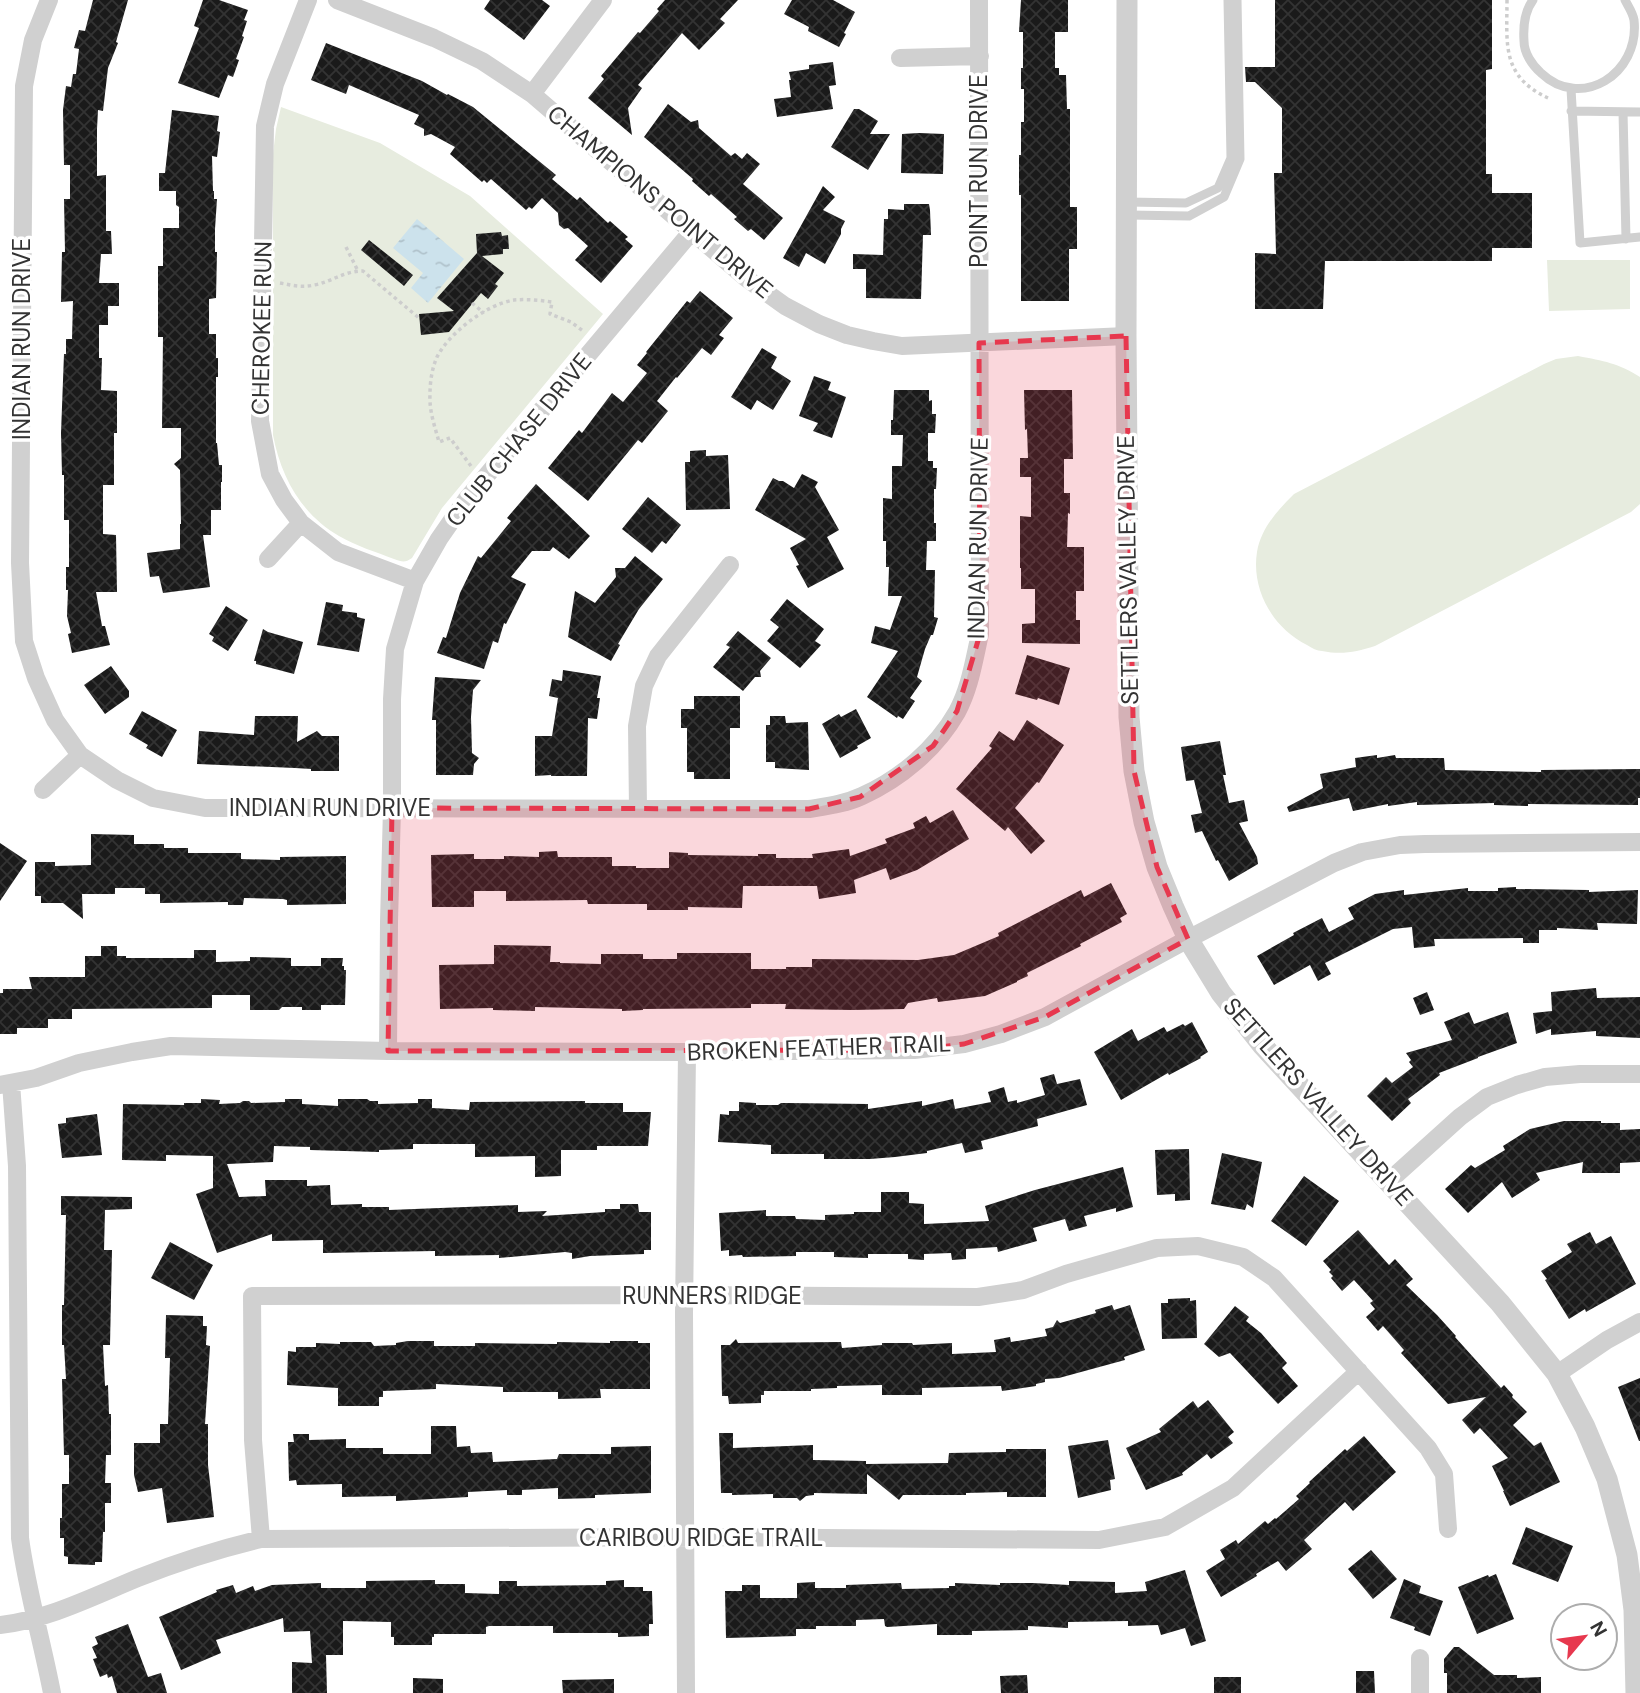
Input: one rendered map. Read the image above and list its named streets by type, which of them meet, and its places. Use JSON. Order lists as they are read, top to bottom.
{
  "streets": {
    "street": [
      "POINT RUN DRIVE",
      "CHAMPIONS POINT DRIVE",
      "CHEROKEE RUN",
      "INDIAN RUN DRIVE",
      "CLUB CHASE DRIVE",
      "SETTLERS VALLEY DRIVE",
      "BROKEN FEATHER TRAIL",
      "RUNNERS RIDGE",
      "CARIBOU RIDGE TRAIL"
    ]
  },
  "crossings": [
    ["POINT RUN DRIVE", "CHAMPIONS POINT DRIVE"],
    ["POINT RUN DRIVE", "INDIAN RUN DRIVE"],
    ["CHAMPIONS POINT DRIVE", "INDIAN RUN DRIVE"],
    ["CHAMPIONS POINT DRIVE", "CLUB CHASE DRIVE"],
    ["CHAMPIONS POINT DRIVE", "SETTLERS VALLEY DRIVE"],
    ["CHEROKEE RUN", "CLUB CHASE DRIVE"],
    ["INDIAN RUN DRIVE", "CLUB CHASE DRIVE"],
    ["CLUB CHASE DRIVE", "BROKEN FEATHER TRAIL"],
    ["SETTLERS VALLEY DRIVE", "BROKEN FEATHER TRAIL"],
    ["RUNNERS RIDGE", "CARIBOU RIDGE TRAIL"]
  ],
  "north": "top right"
}
